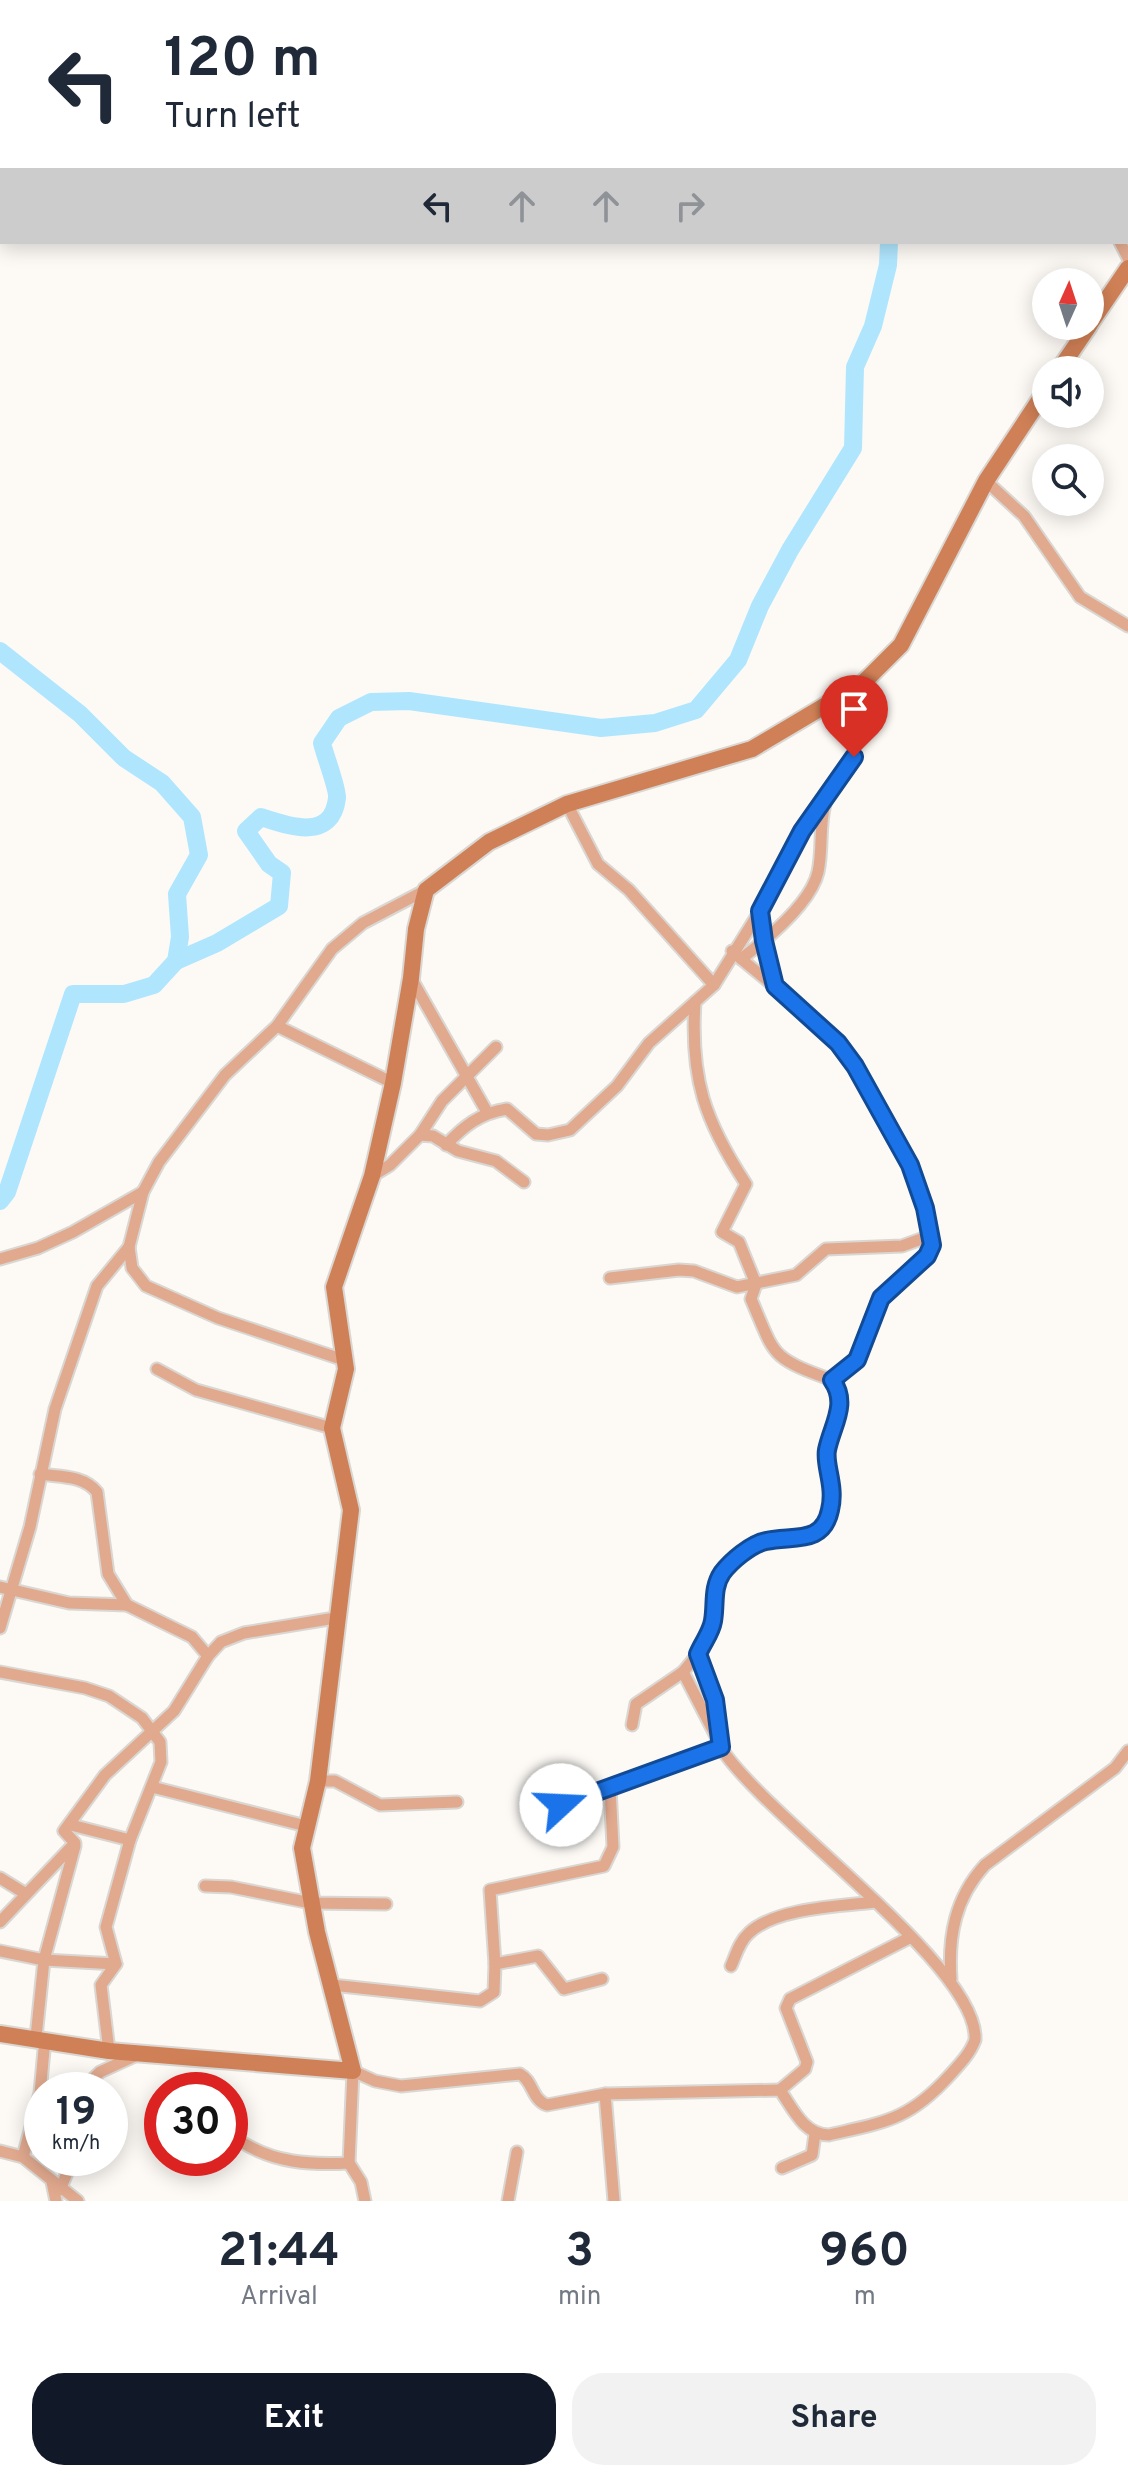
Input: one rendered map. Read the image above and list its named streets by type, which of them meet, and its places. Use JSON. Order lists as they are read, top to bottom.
{
  "north": "top",
  "page": {
    "turn": ["120 m", "Turn left"],
    "speed": "19 km/h",
    "limit": "30",
    "eta": [
      "21:44",
      "Arrival",
      "3",
      "min",
      "960",
      "m"
    ],
    "buttons": ["Exit", "Share"]
  }
}
